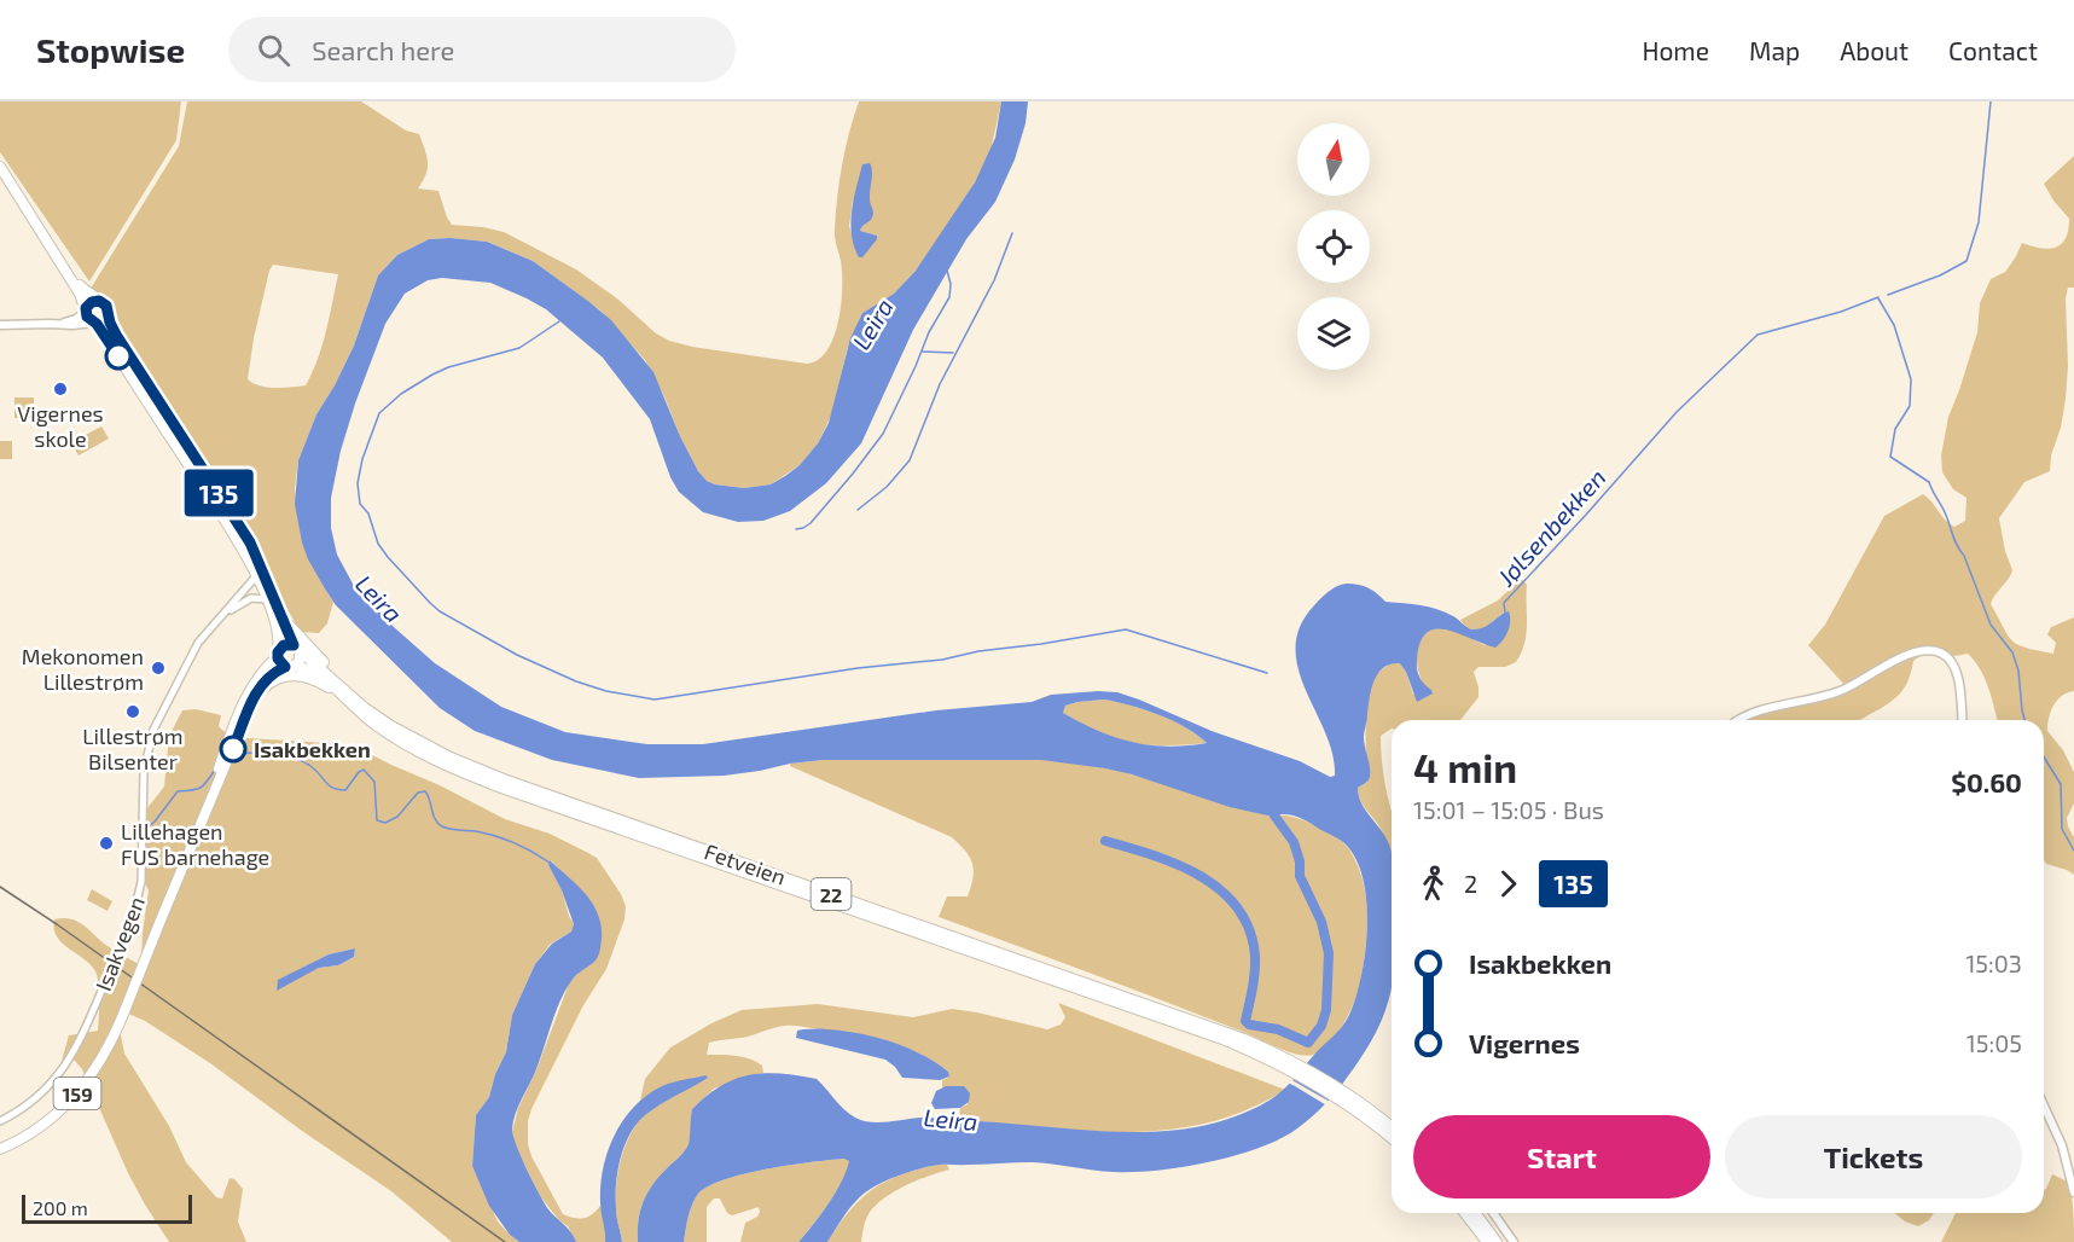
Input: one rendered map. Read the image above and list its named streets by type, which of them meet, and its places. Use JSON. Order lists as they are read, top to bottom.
{
  "streets": {
    "highway": ["Fetveien", "22", "159"],
    "street": ["Isakvegen"]
  },
  "crossings": [
    ["Fetveien", "22"],
    ["Fetveien", "159"],
    ["22", "Isakvegen"],
    ["22", "159"]
  ],
  "water": ["Leira", "Jølsenbekken"],
  "places": [
    "Vigernes skole",
    "Mekonomen Lillestrøm",
    "Lillestrøm Bilsenter",
    "Isakbekken",
    "Lillehagen FUS barnehage"
  ],
  "lines": ["bus line 135"],
  "scale_bar": "200 m",
  "north": "top",
  "page": {
    "header": "Stopwise",
    "search": "Search here",
    "nav": [
      "Home",
      "Map",
      "About",
      "Contact"
    ],
    "on_map": "135",
    "heading": ["4 min", "15:01 – 15:05 · Bus", "$0.60"],
    "legs": ["2", "135"],
    "list": [
      {
        "name": "Isakbekken",
        "value": "15:03"
      },
      {
        "name": "Vigernes",
        "value": "15:05"
      }
    ],
    "buttons": ["Start", "Tickets"],
    "scale": "200 m"
  }
}
